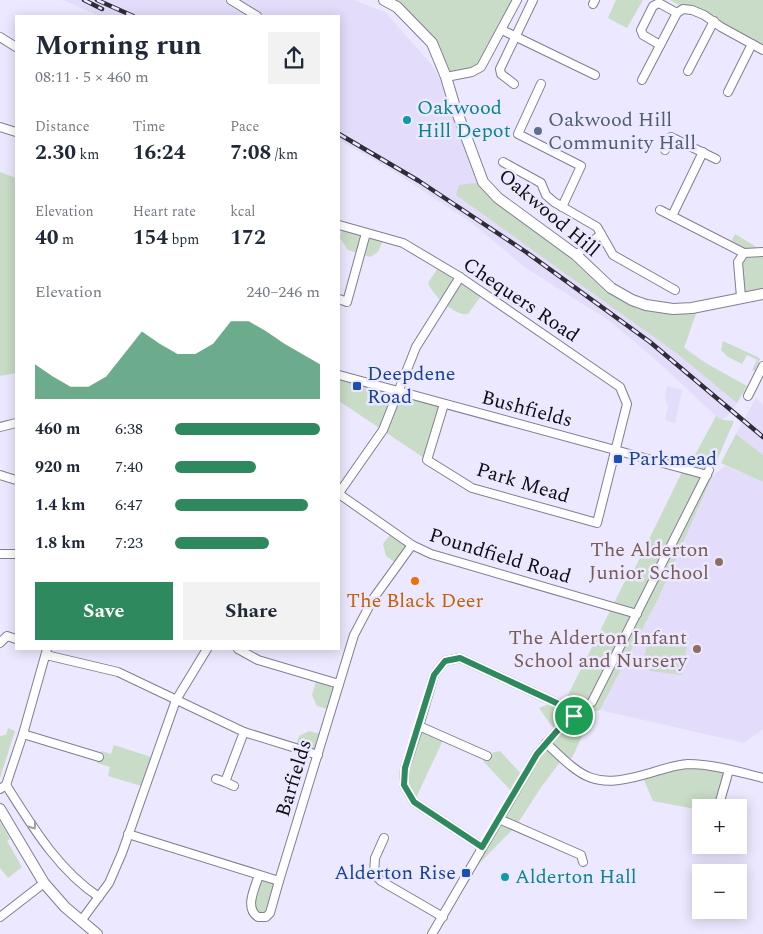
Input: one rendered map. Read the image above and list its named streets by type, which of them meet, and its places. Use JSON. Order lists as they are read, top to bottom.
{
  "streets": {
    "street": [
      "Oakwood Hill",
      "Chequers Road",
      "Bushfields",
      "Park Mead",
      "Poundfield Road",
      "Barfields"
    ]
  },
  "crossings": [
    ["Chequers Road", "Bushfields"],
    ["Chequers Road", "Park Mead"],
    ["Bushfields", "Park Mead"],
    ["Bushfields", "Poundfield Road"],
    ["Poundfield Road", "Barfields"]
  ],
  "places": {
    "other": [
      "Oakwood Hill Depot",
      "Oakwood Hill Community Hall",
      "The Alderton Junior School",
      "The Black Deer",
      "The Alderton Infant School and Nursery",
      "Alderton Hall"
    ],
    "transit": ["Deepdene Road", "Parkmead", "Alderton Rise"]
  },
  "page": {
    "heading": ["Morning run", "08:11 · 5 × 460 m"],
    "stats": [
      ["Distance", "2.30 km"],
      ["Time", "16:24"],
      ["Pace", "7:08 /km"],
      ["Elevation", "40 m"],
      ["Heart rate", "154 bpm"],
      ["kcal", "172"]
    ],
    "chart": ["Elevation", "240–246 m"],
    "list": [
      {
        "name": "460 m",
        "note": "6:38"
      },
      {
        "name": "920 m",
        "note": "7:40"
      },
      {
        "name": "1.4 km",
        "note": "6:47"
      },
      {
        "name": "1.8 km",
        "note": "7:23"
      }
    ],
    "buttons": ["Save", "Share"],
    "map_buttons": ["+", "−"]
  }
}
